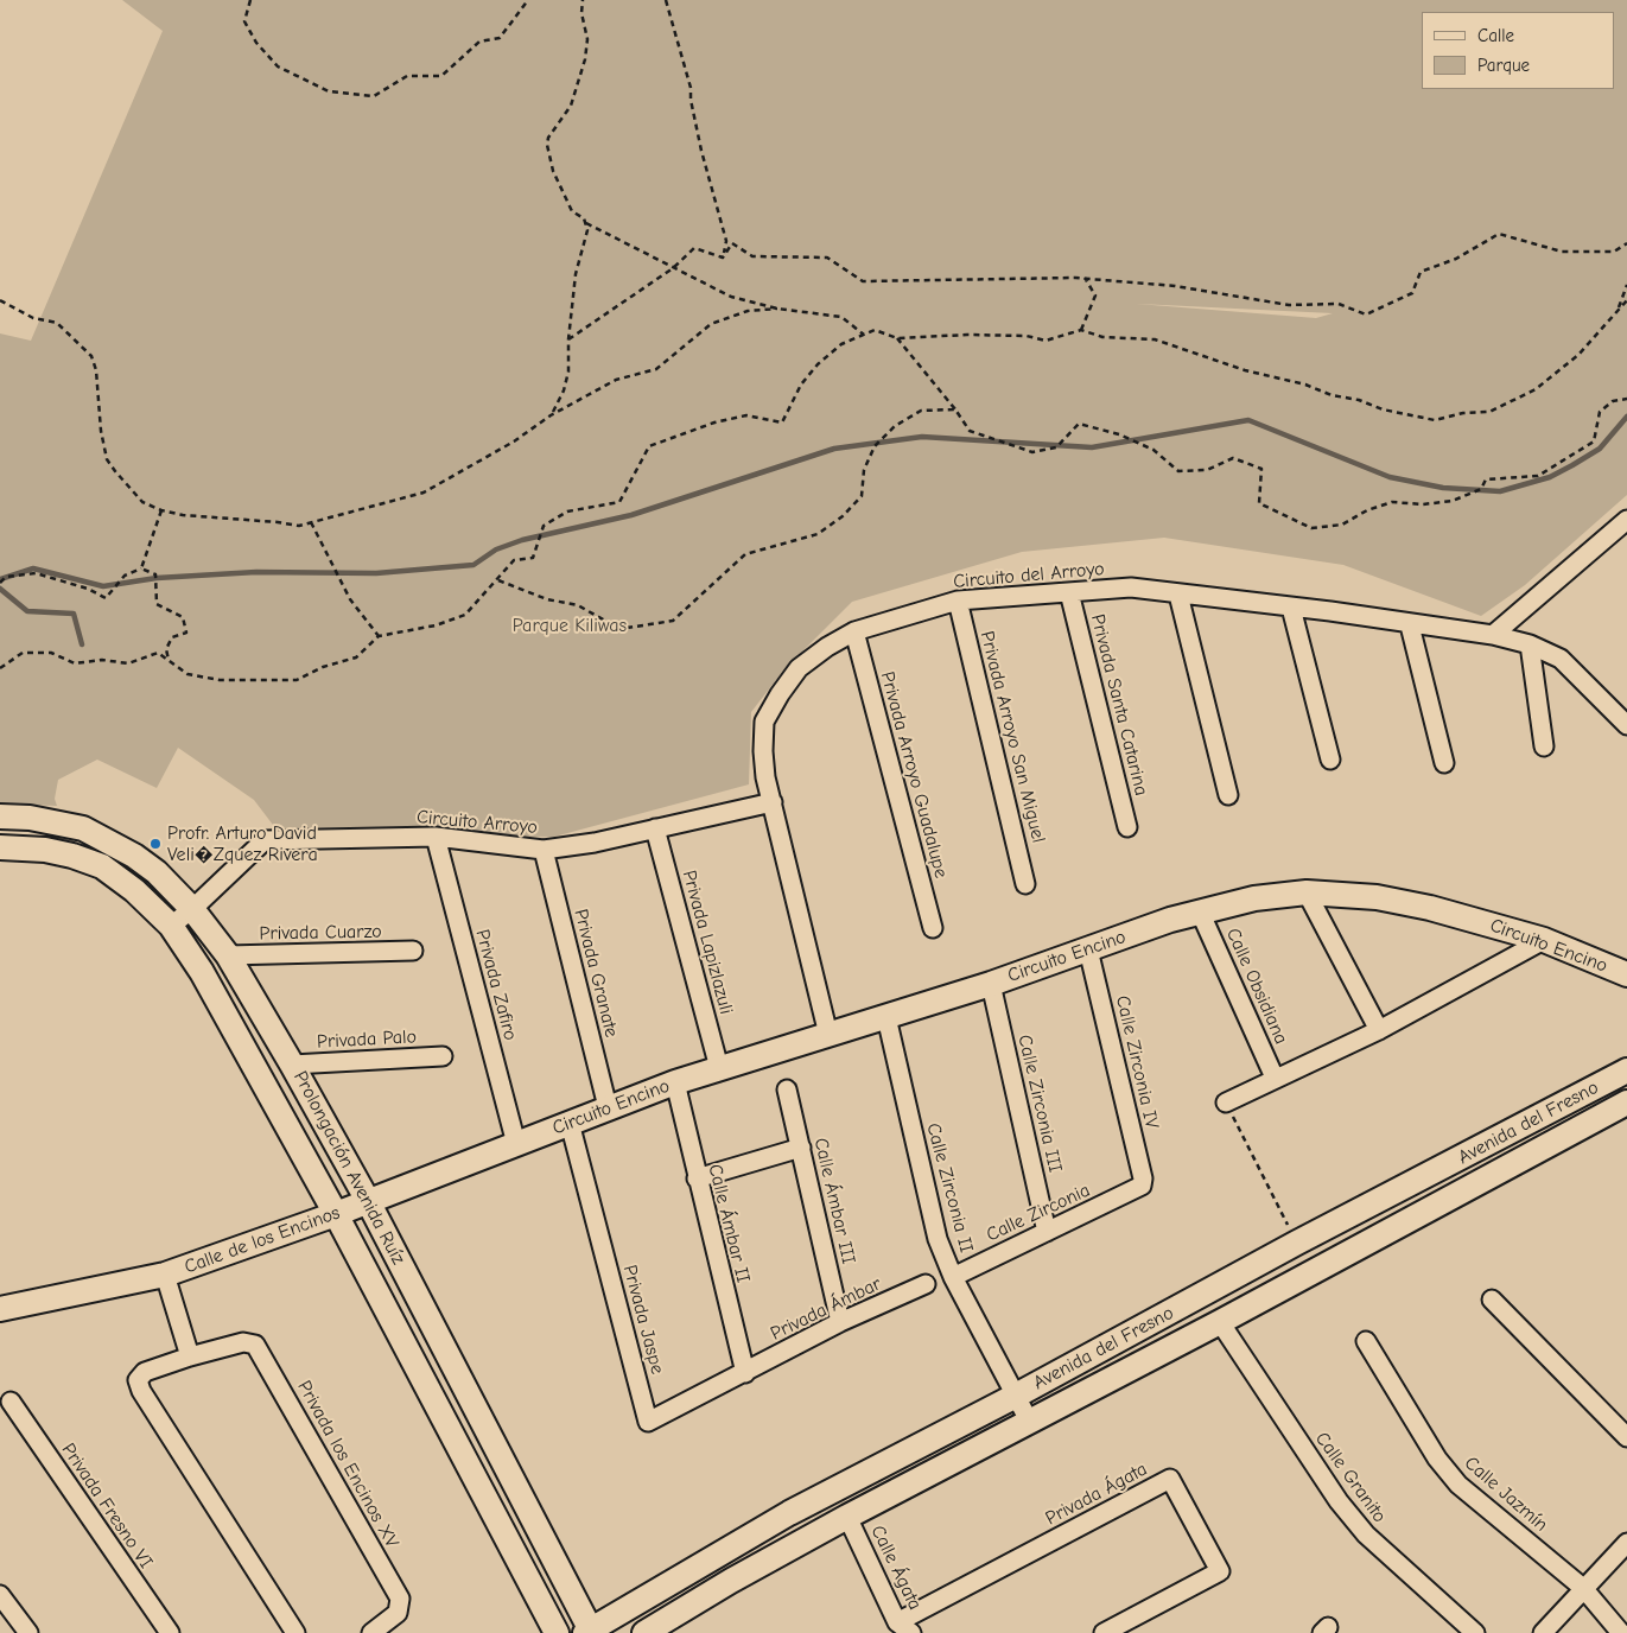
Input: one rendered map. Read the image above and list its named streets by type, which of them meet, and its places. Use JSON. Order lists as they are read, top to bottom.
{
  "streets": {
    "street": [
      "Circuito del Arroyo",
      "Privada Santa Catarina",
      "Privada Arroyo San Miguel",
      "Privada Arroyo Guadalupe",
      "Circuito Arroyo",
      "Privada Cuarzo",
      "Privada Lapizlazuli",
      "Circuito Encino",
      "Privada Granate",
      "Privada Zafiro",
      "Calle Obsidiana",
      "Privada Palo",
      "Calle Zirconia IV",
      "Calle Zirconia III",
      "Avenida del Fresno",
      "Prolongación Avenida Ruíz",
      "Calle Zirconia II",
      "Calle Ámbar III",
      "Calle Zirconia",
      "Calle Ámbar II",
      "Calle de los Encinos",
      "Privada Ámbar",
      "Privada Jaspe",
      "Privada los Encinos XV",
      "Calle Granito",
      "Privada Ágata",
      "Calle Jazmín",
      "Privada Fresno VI",
      "Calle Ágata"
    ]
  },
  "crossings": [
    ["Circuito del Arroyo", "Privada Santa Catarina"],
    ["Circuito del Arroyo", "Privada Arroyo San Miguel"],
    ["Circuito del Arroyo", "Privada Arroyo Guadalupe"],
    ["Circuito del Arroyo", "Circuito Arroyo"],
    ["Circuito del Arroyo", "Circuito Encino"],
    ["Circuito Arroyo", "Privada Lapizlazuli"],
    ["Circuito Arroyo", "Privada Granate"],
    ["Circuito Arroyo", "Privada Zafiro"],
    ["Circuito Arroyo", "Prolongación Avenida Ruíz"],
    ["Privada Cuarzo", "Prolongación Avenida Ruíz"],
    ["Privada Lapizlazuli", "Circuito Encino"],
    ["Circuito Encino", "Privada Granate"],
    ["Circuito Encino", "Privada Zafiro"],
    ["Circuito Encino", "Calle Obsidiana"],
    ["Circuito Encino", "Calle Zirconia IV"],
    ["Circuito Encino", "Calle Zirconia III"],
    ["Circuito Encino", "Calle Zirconia II"],
    ["Circuito Encino", "Calle Ámbar II"],
    ["Circuito Encino", "Calle de los Encinos"],
    ["Circuito Encino", "Privada Jaspe"],
    ["Privada Zafiro", "Calle de los Encinos"],
    ["Privada Palo", "Prolongación Avenida Ruíz"],
    ["Calle Zirconia IV", "Calle Zirconia"],
    ["Calle Zirconia III", "Calle Zirconia"],
    ["Avenida del Fresno", "Prolongación Avenida Ruíz"],
    ["Avenida del Fresno", "Calle Zirconia II"],
    ["Avenida del Fresno", "Calle Granito"],
    ["Avenida del Fresno", "Calle Ágata"],
    ["Prolongación Avenida Ruíz", "Calle de los Encinos"],
    ["Calle Zirconia II", "Calle Zirconia"],
    ["Calle Ámbar III", "Privada Ámbar"],
    ["Calle Ámbar II", "Privada Ámbar"],
    ["Calle Ámbar II", "Privada Jaspe"],
    ["Privada Ámbar", "Privada Jaspe"],
    ["Privada Ágata", "Calle Ágata"]
  ],
  "parks": ["Parque Kiliwas"],
  "places": ["Profr. Arturo David Veli�Zquez Rivera"],
  "legend": ["Calle", "Parque"]
}
